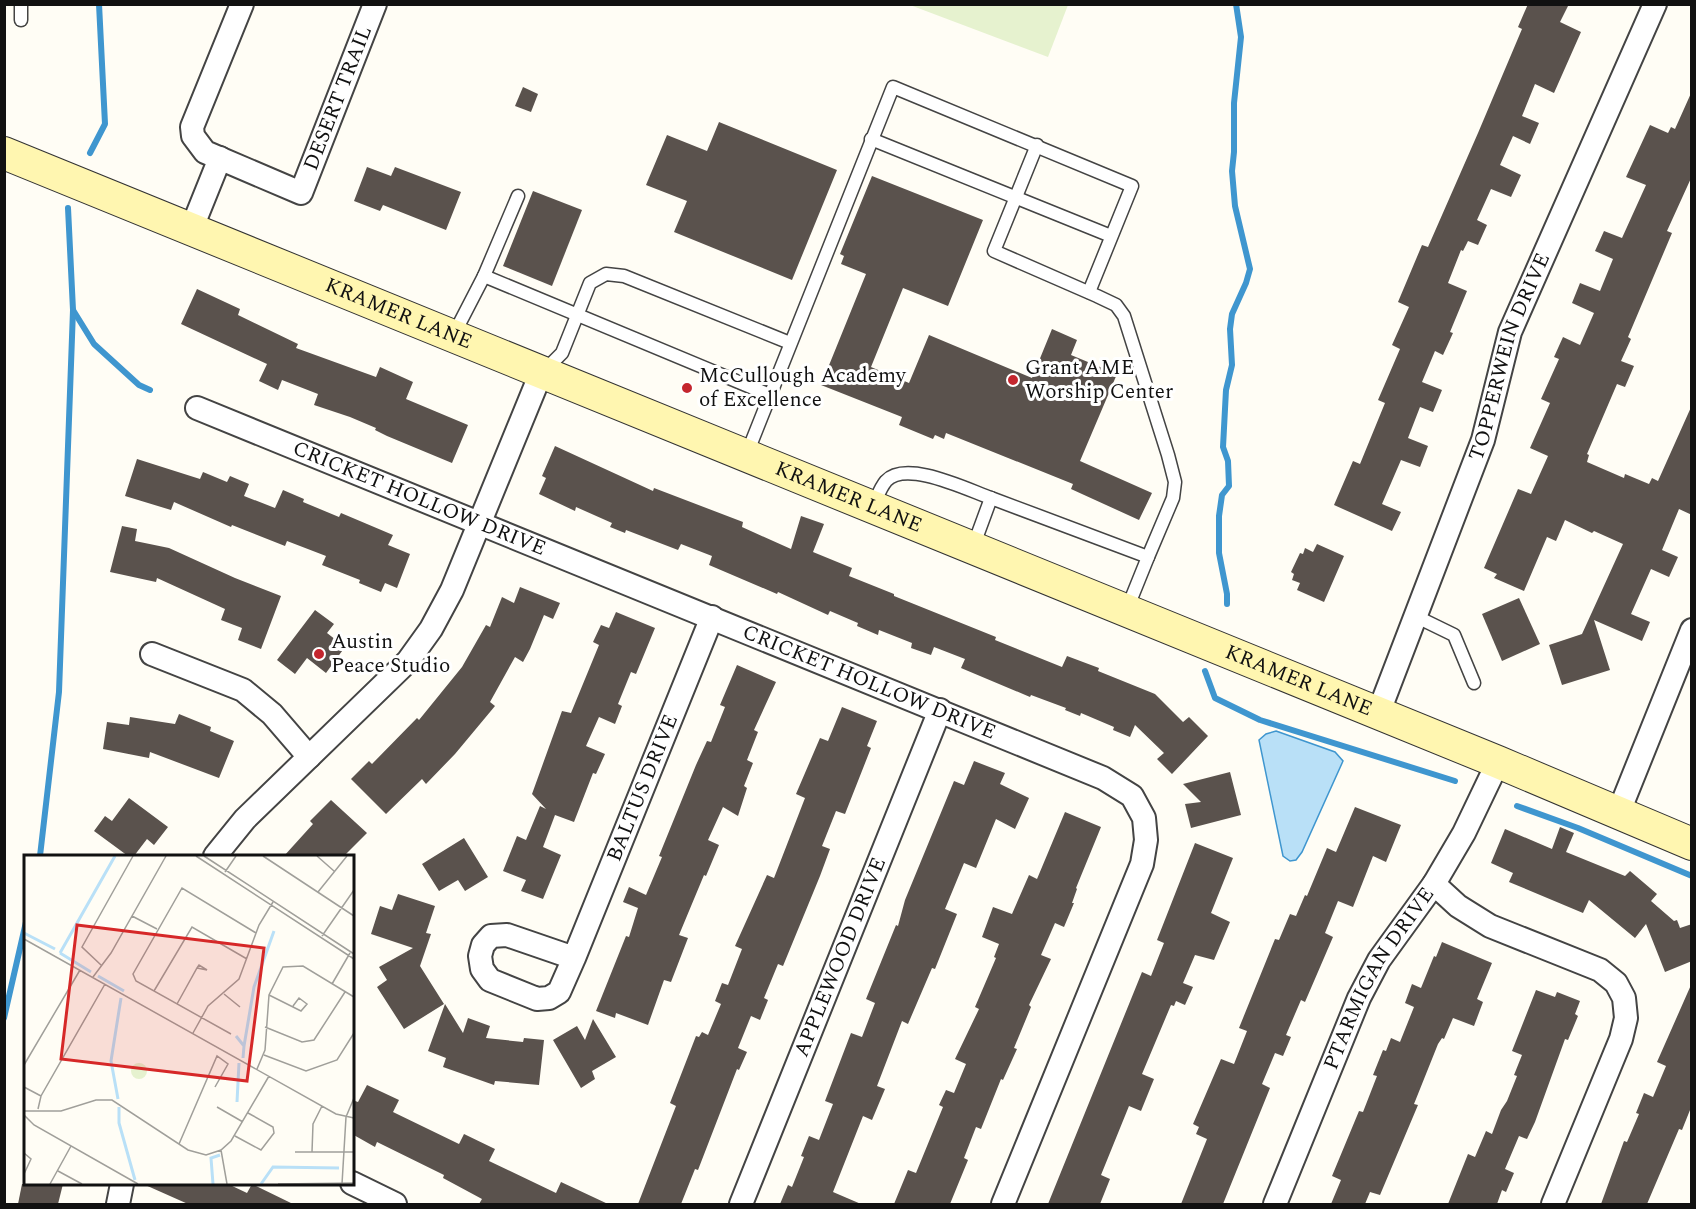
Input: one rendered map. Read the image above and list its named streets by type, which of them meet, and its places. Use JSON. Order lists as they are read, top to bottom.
{
  "streets": {
    "street": [
      "DESERT TRAIL",
      "KRAMER LANE",
      "TOPPERWEIN DRIVE",
      "CRICKET HOLLOW DRIVE",
      "BALTUS DRIVE",
      "APPLEWOOD DRIVE",
      "PTARMIGAN DRIVE"
    ]
  },
  "crossings": [
    ["KRAMER LANE", "TOPPERWEIN DRIVE"],
    ["KRAMER LANE", "PTARMIGAN DRIVE"],
    ["CRICKET HOLLOW DRIVE", "BALTUS DRIVE"],
    ["CRICKET HOLLOW DRIVE", "APPLEWOOD DRIVE"]
  ],
  "places": ["Grant AME Worship Center", "McCullough Academy of Excellence", "Austin Peace Studio"]
}
